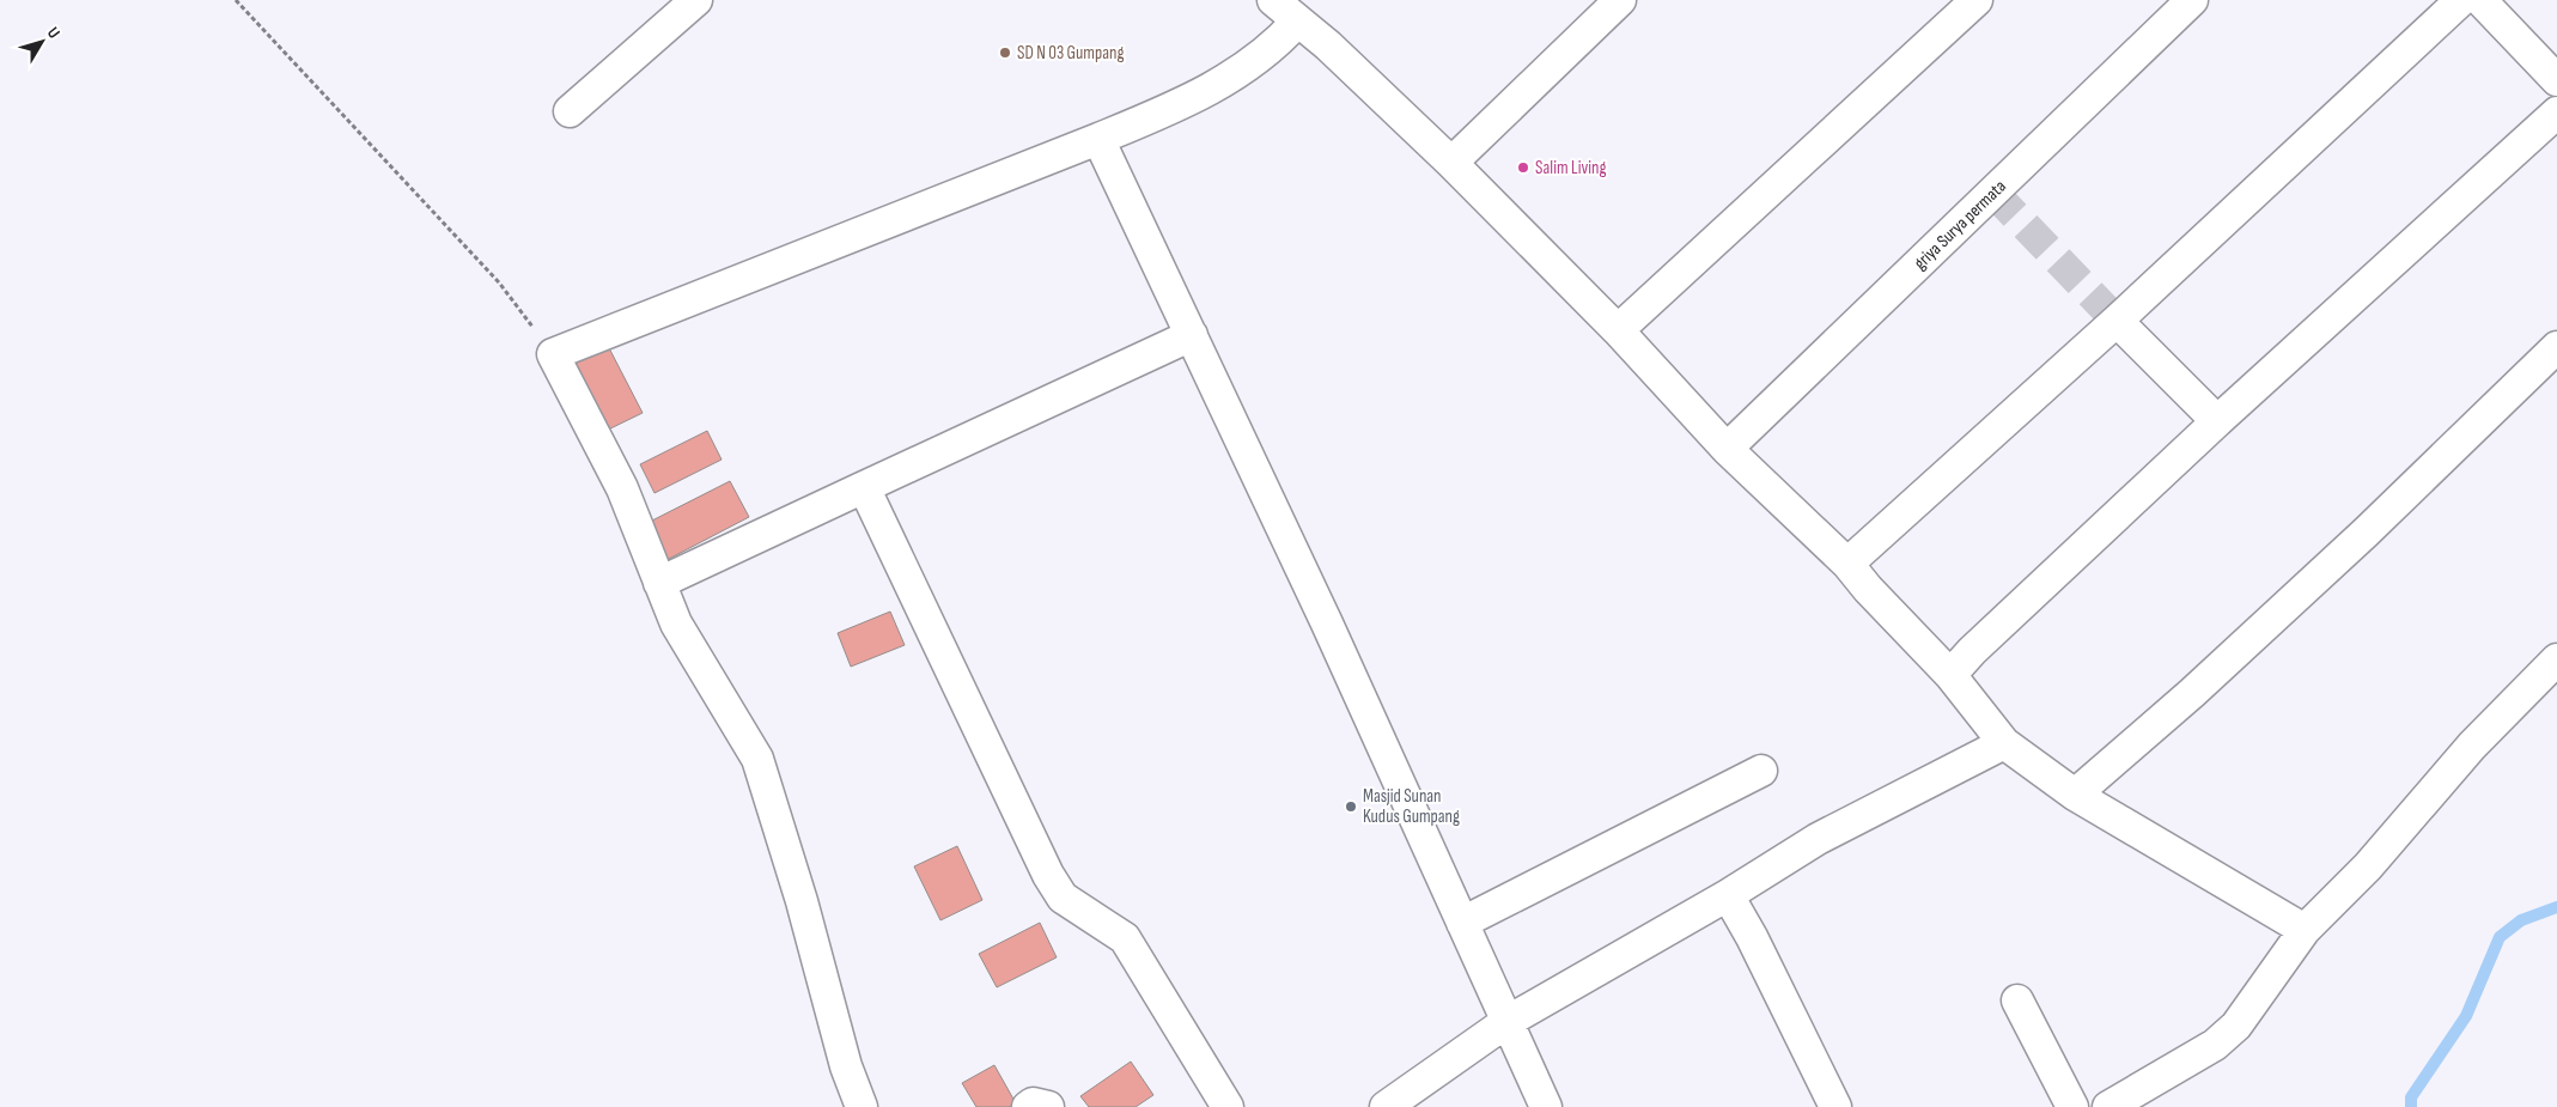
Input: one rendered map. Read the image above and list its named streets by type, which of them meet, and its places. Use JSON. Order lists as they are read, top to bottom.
{
  "streets": {
    "street": ["griya Surya permata"]
  },
  "places": ["SD N 03 Gumpang", "Salim Living", "Masjid Sunan Kudus Gumpang"],
  "north": "top right"
}
